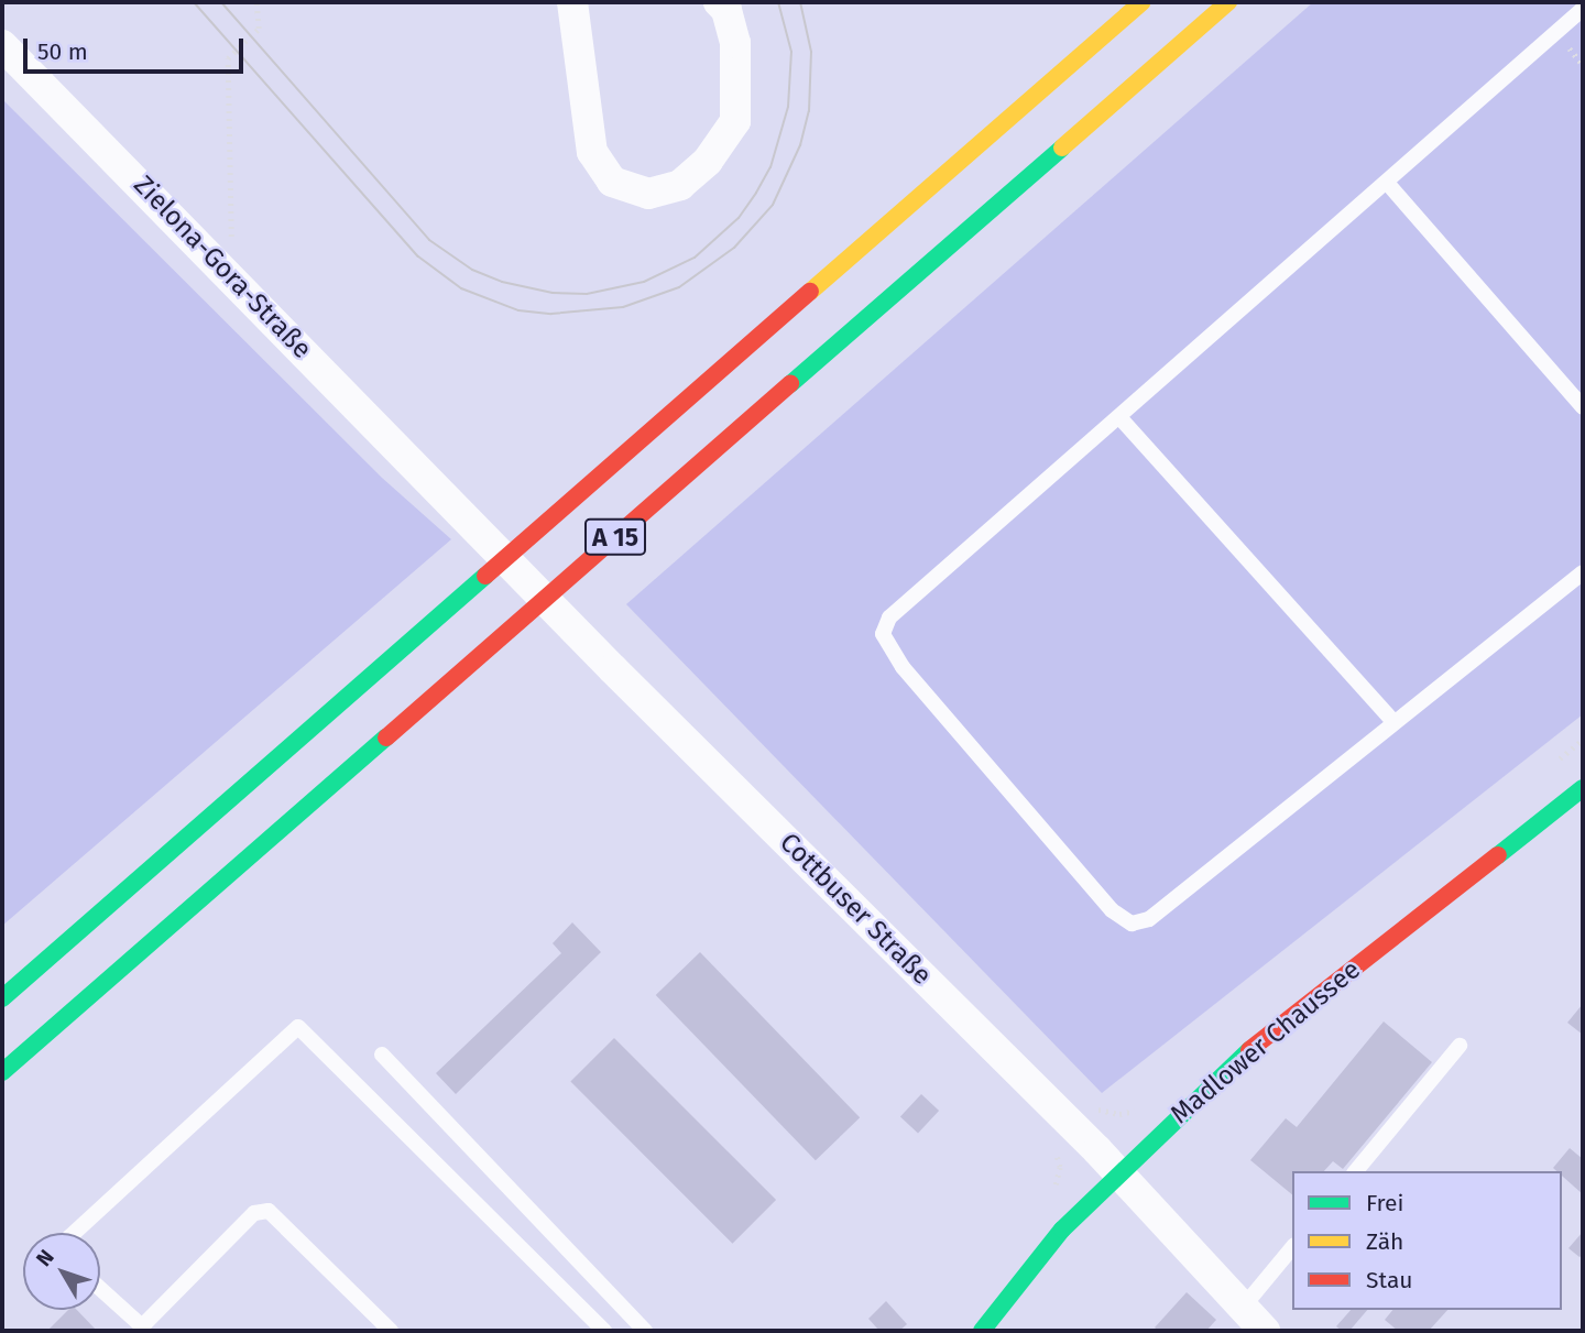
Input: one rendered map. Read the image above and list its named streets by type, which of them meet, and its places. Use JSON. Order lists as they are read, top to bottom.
{
  "streets": {
    "main road": ["A 15", "Madlower Chaussee"],
    "street": ["Zielona-Gora-Straße", "Cottbuser Straße"]
  },
  "crossings": [
    ["Zielona-Gora-Straße", "Cottbuser Straße"],
    ["Cottbuser Straße", "Madlower Chaussee"]
  ],
  "legend": ["Frei", "Zäh", "Stau"],
  "scale_bar": "50 m",
  "north": "top left"
}
